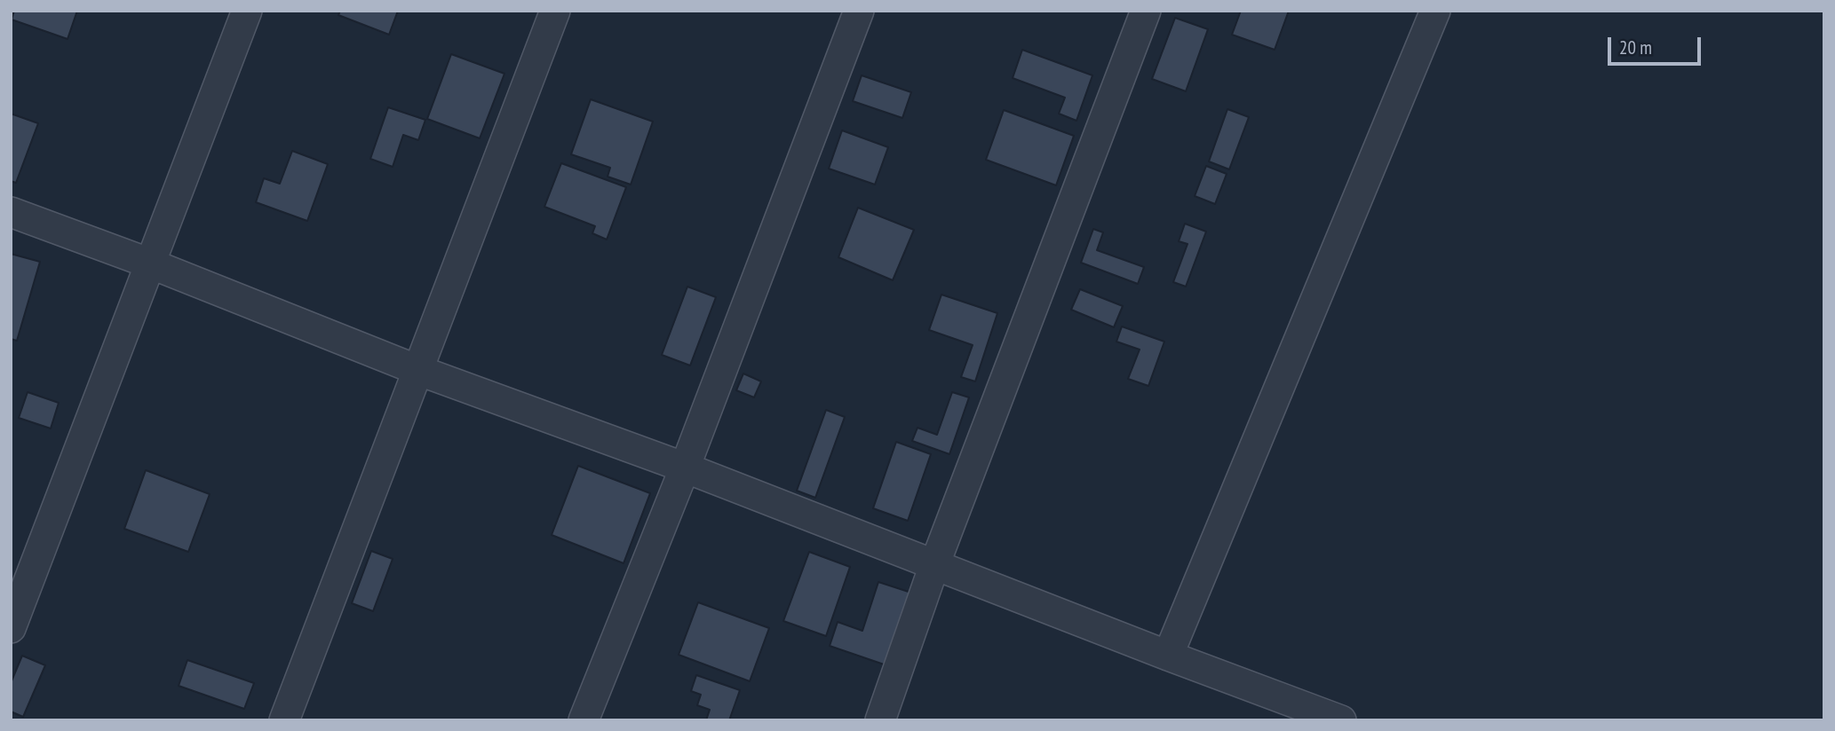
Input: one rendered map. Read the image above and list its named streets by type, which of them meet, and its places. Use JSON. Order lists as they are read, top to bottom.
{
  "scale_bar": "20 m"
}
